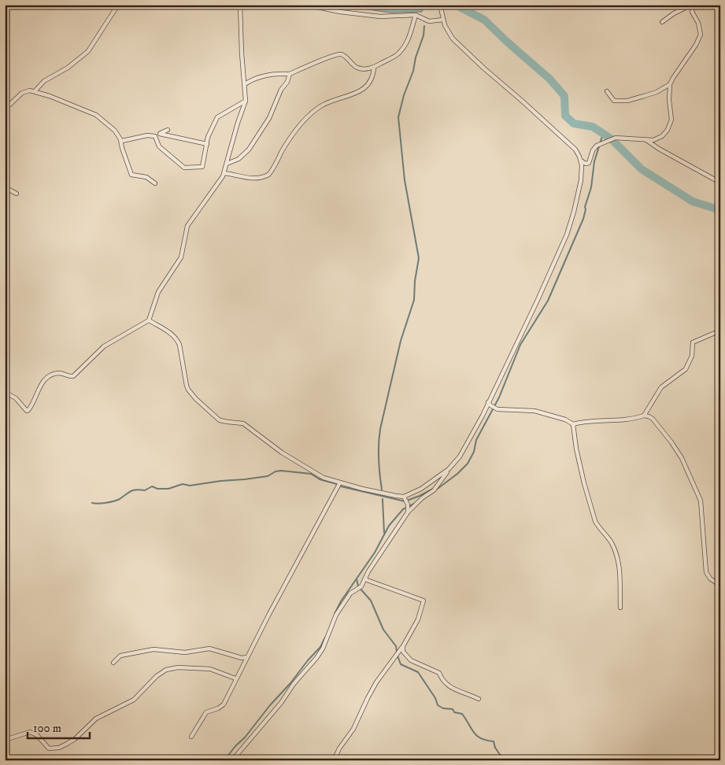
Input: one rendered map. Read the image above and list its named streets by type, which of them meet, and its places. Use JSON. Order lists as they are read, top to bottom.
{
  "scale_bar": "100 m"
}
